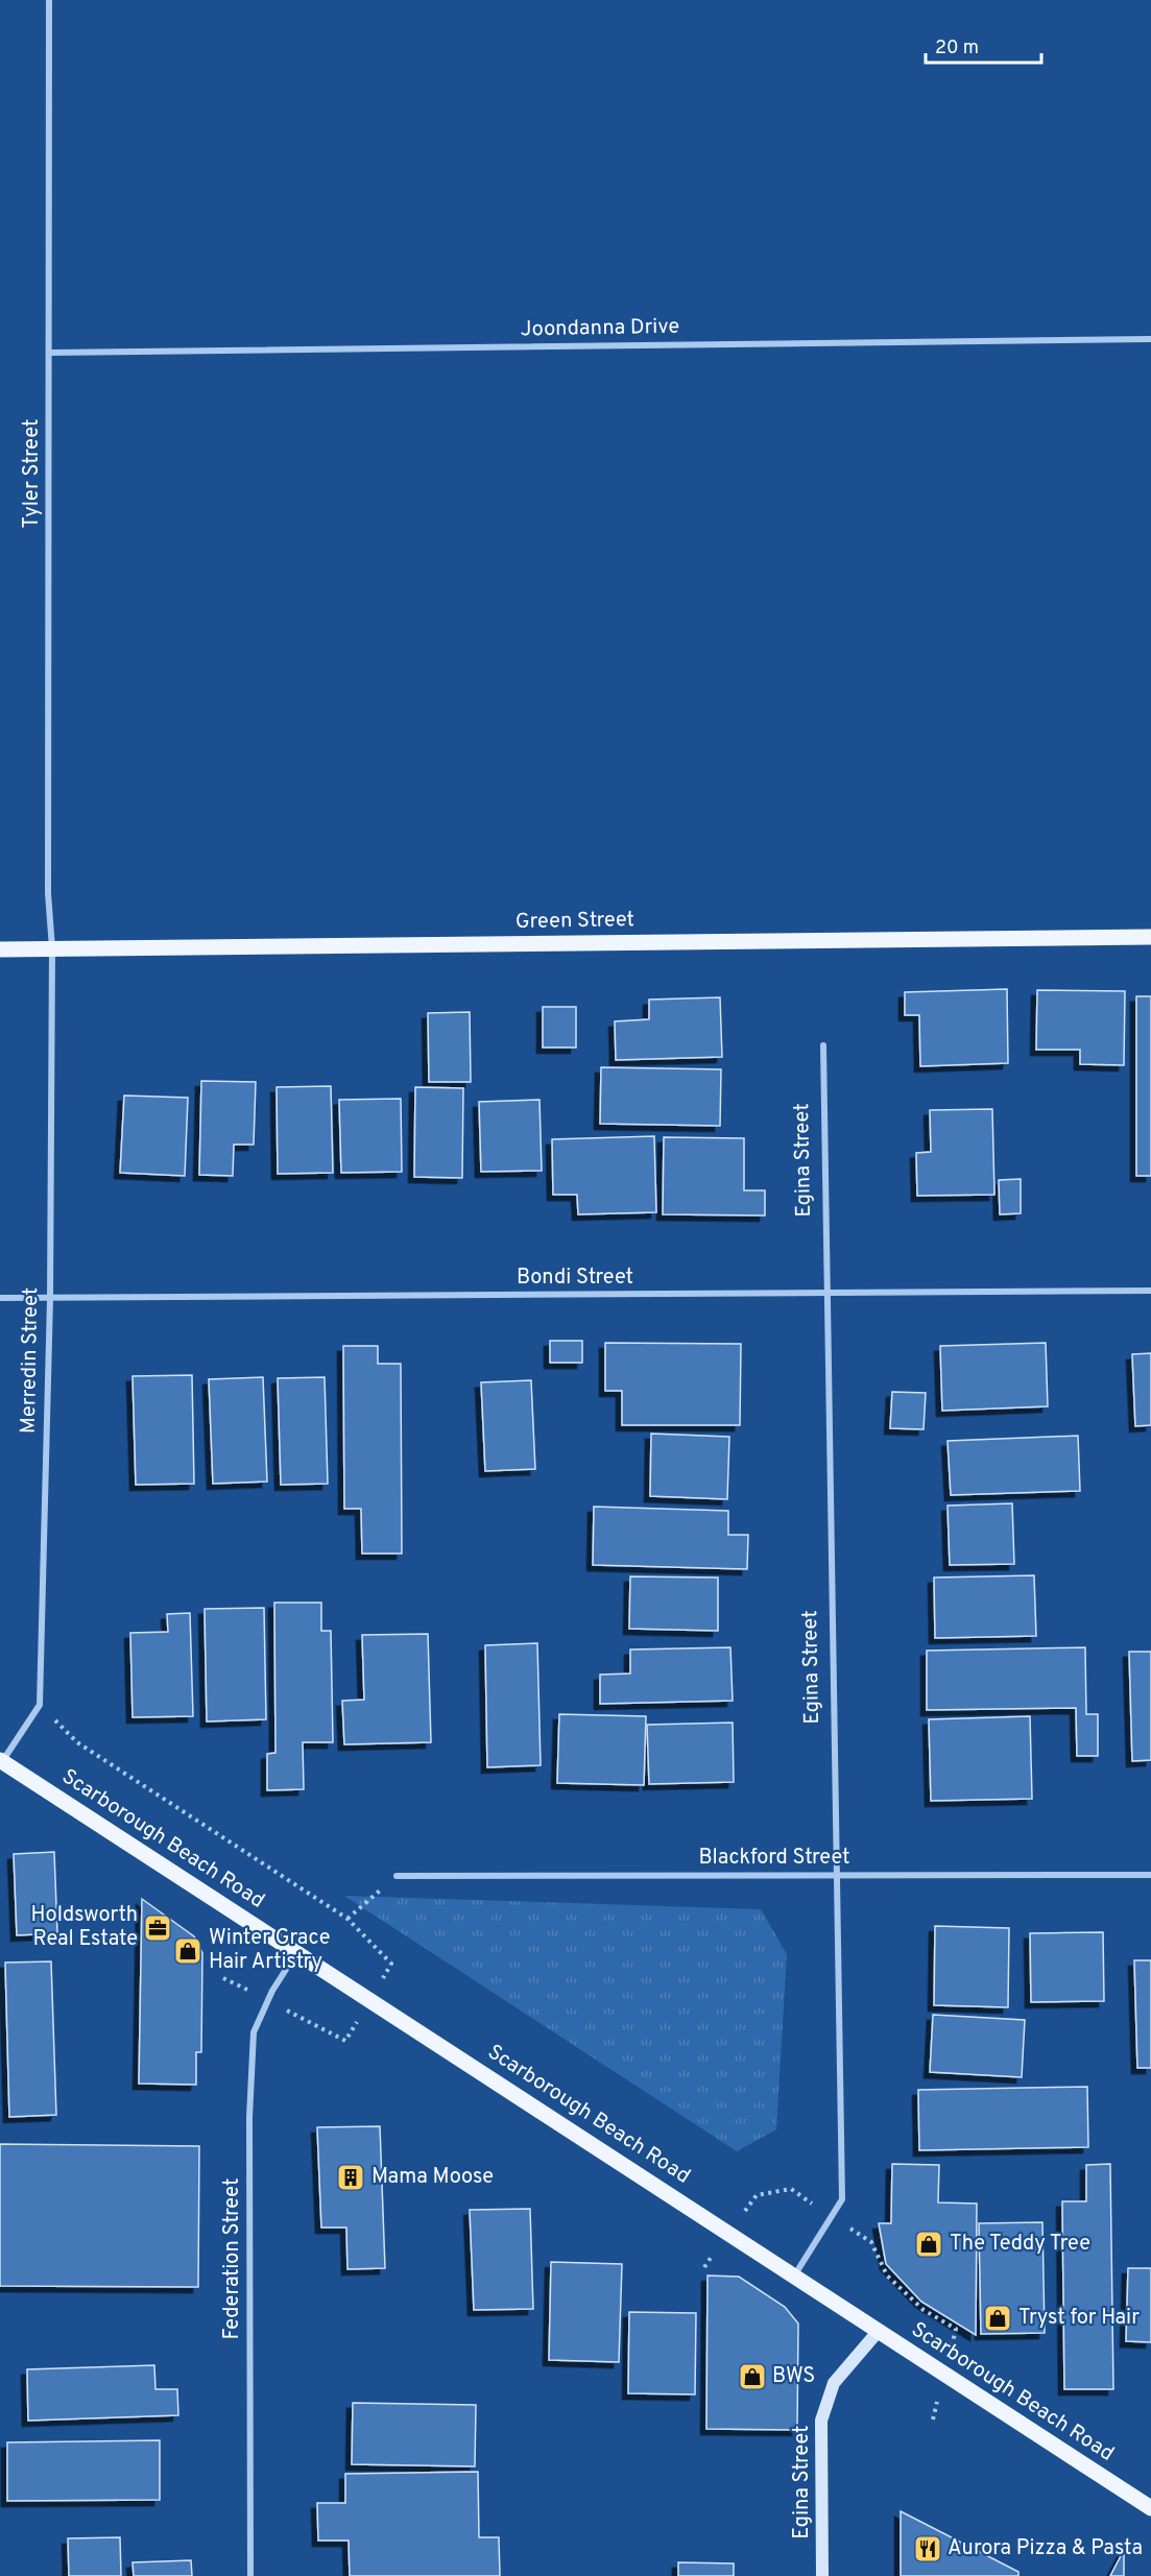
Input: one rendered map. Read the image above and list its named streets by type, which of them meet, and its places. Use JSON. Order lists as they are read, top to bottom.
{
  "streets": {
    "main road": ["Green Street", "Scarborough Beach Road"],
    "street": [
      "Joondanna Drive",
      "Tyler Street",
      "Egina Street",
      "Bondi Street",
      "Merredin Street",
      "Blackford Street",
      "Federation Street"
    ]
  },
  "crossings": [
    ["Joondanna Drive", "Tyler Street"],
    ["Tyler Street", "Green Street"],
    ["Tyler Street", "Merredin Street"],
    ["Green Street", "Merredin Street"],
    ["Egina Street", "Bondi Street"],
    ["Egina Street", "Scarborough Beach Road"],
    ["Egina Street", "Blackford Street"],
    ["Bondi Street", "Merredin Street"],
    ["Scarborough Beach Road", "Federation Street"]
  ],
  "places": {
    "office": ["Holdsworth Real Estate"],
    "shop": [
      "Winter Grace Hair Artistry",
      "The Teddy Tree",
      "Tryst for Hair",
      "BWS"
    ],
    "building": ["Mama Moose"],
    "restaurant": ["Aurora Pizza & Pasta"]
  },
  "scale_bar": "20 m"
}
